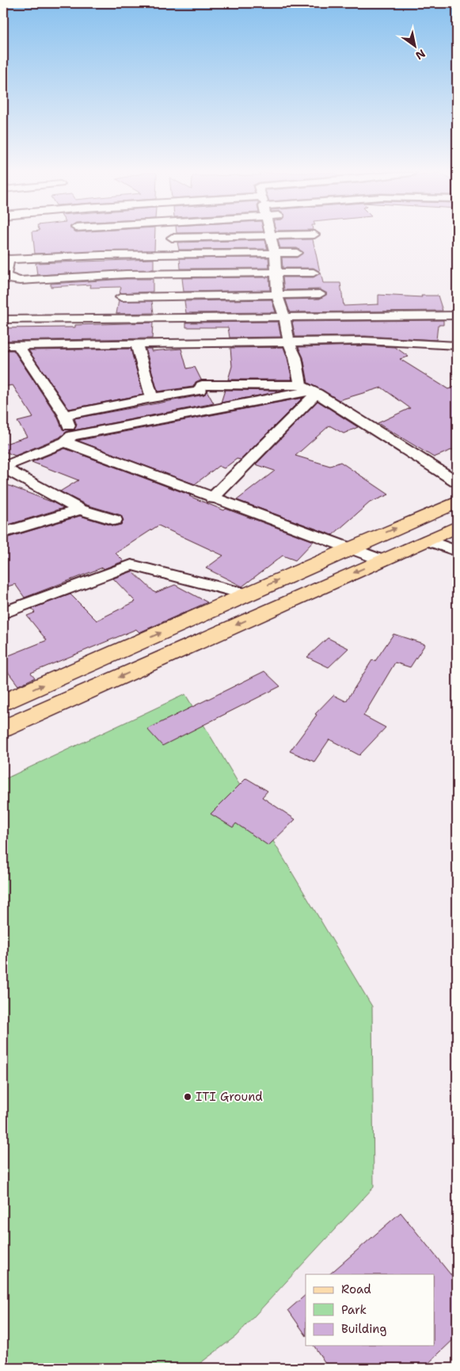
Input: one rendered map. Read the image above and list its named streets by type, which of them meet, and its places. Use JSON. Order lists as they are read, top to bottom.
{
  "places": ["ITI Ground"],
  "legend": ["Road", "Park", "Building"],
  "north": "bottom right"
}
